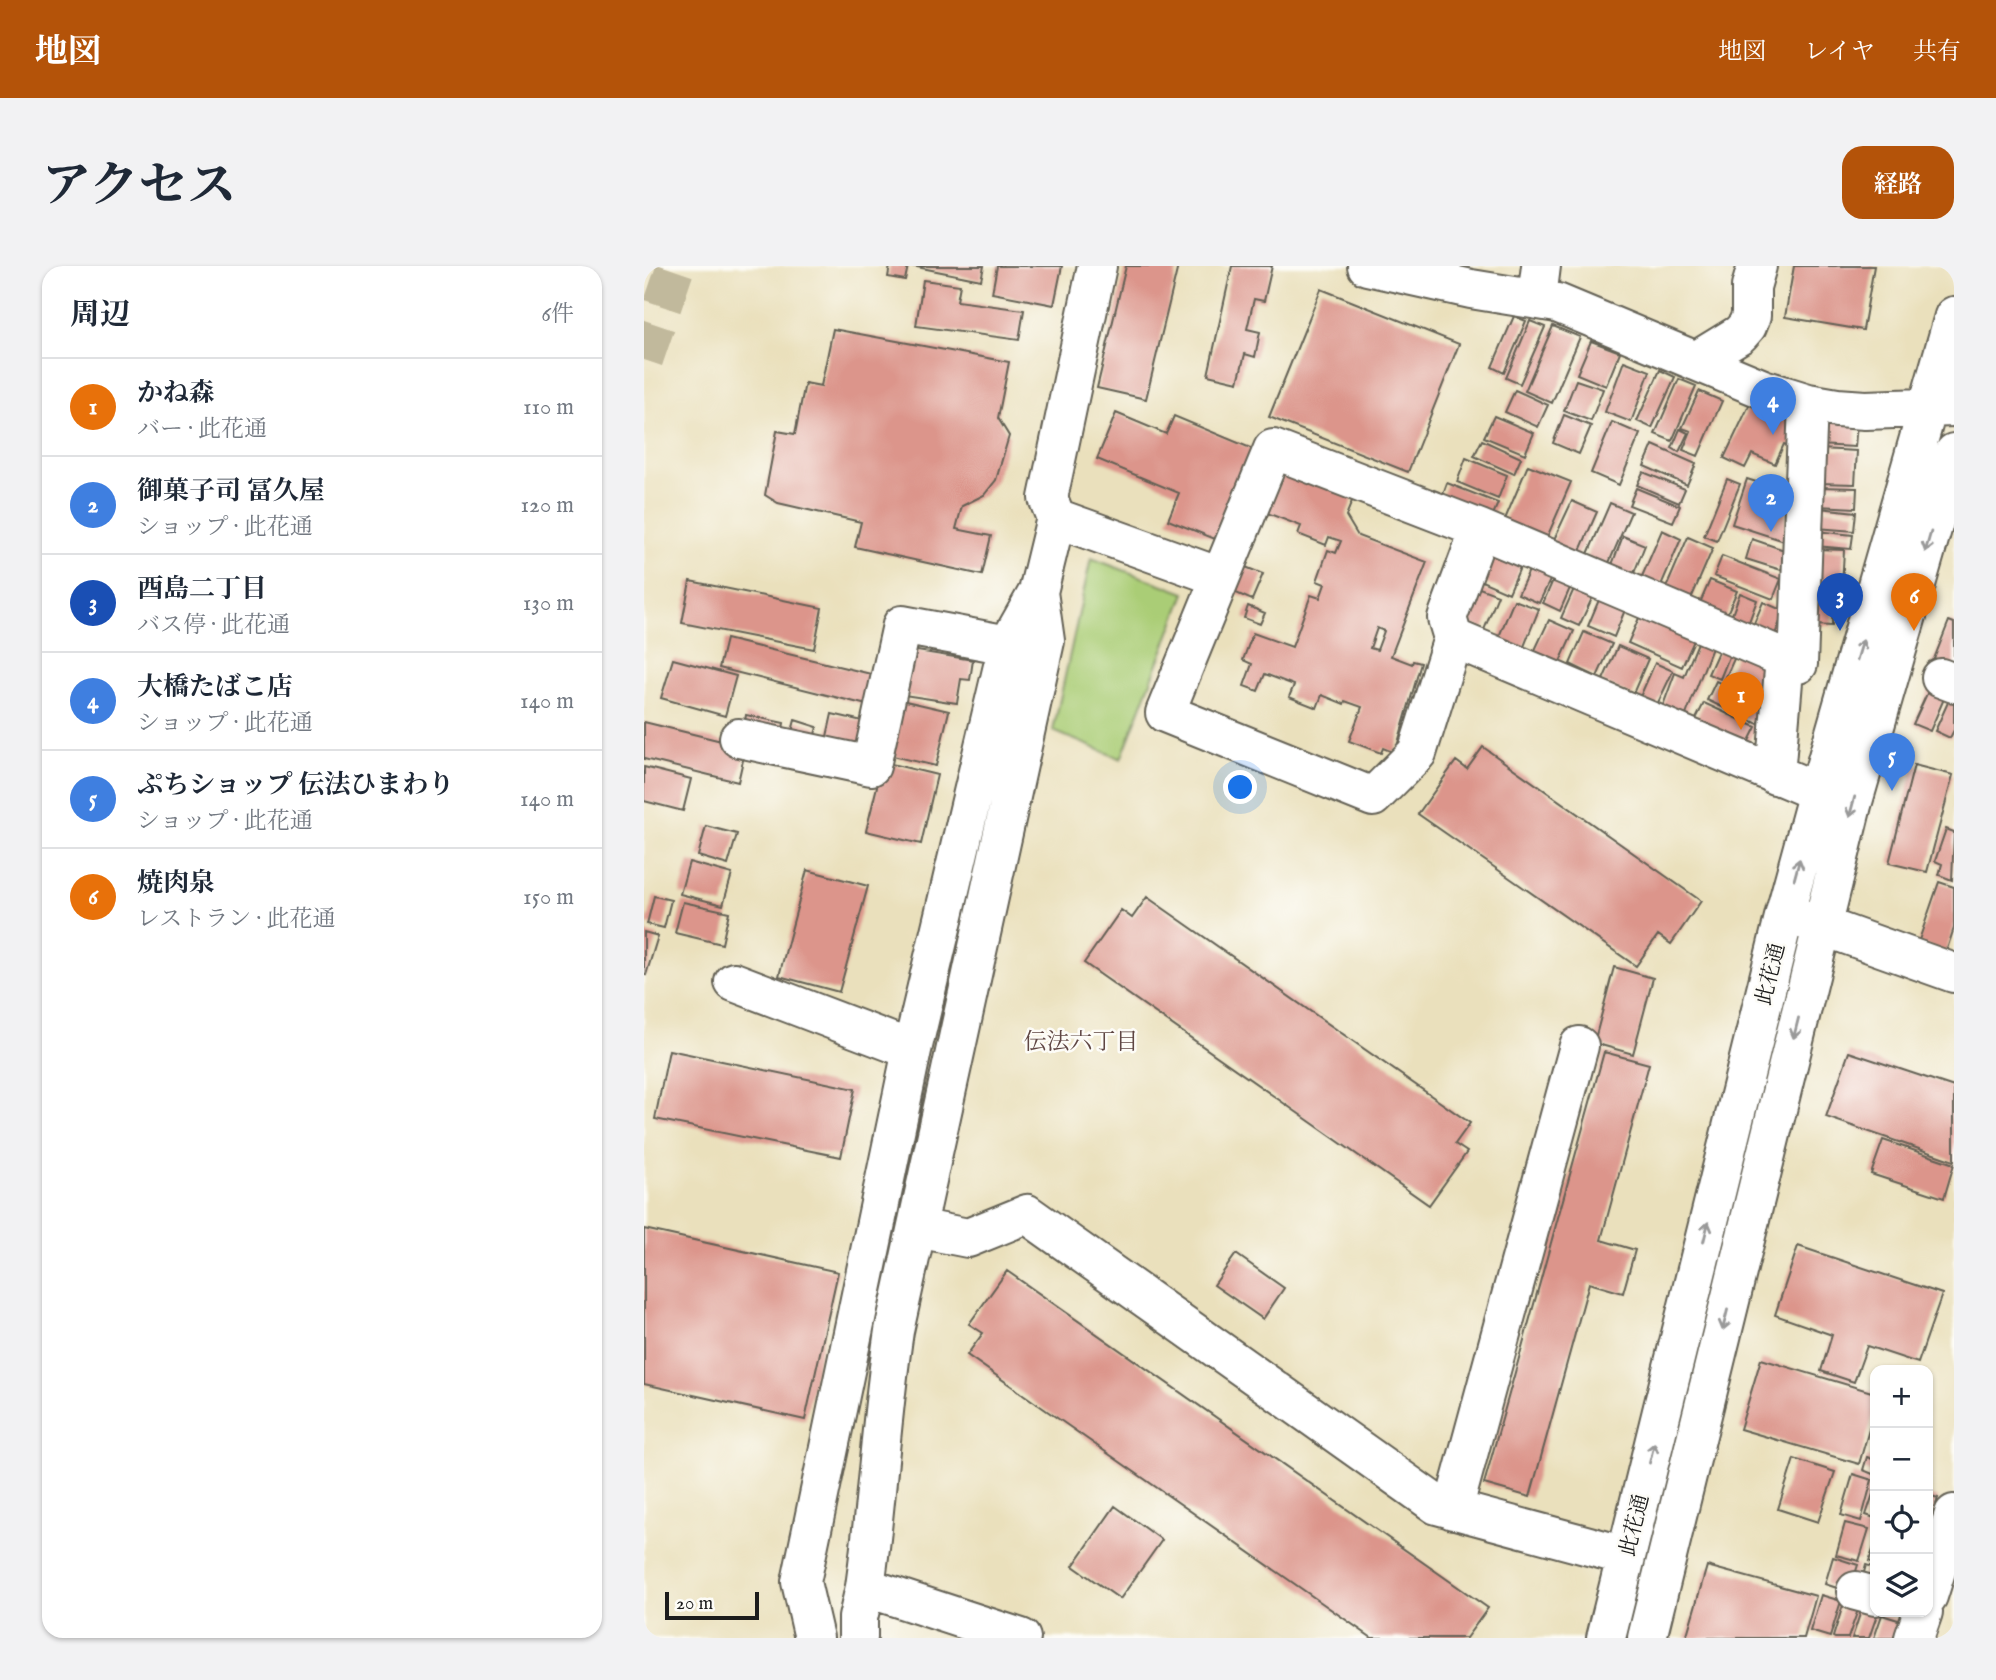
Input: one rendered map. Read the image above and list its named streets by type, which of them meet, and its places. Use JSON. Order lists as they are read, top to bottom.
{
  "streets": {
    "street": ["此花通"]
  },
  "districts": ["伝法六丁目"],
  "scale_bar": "20 m",
  "page": {
    "header": "地図",
    "nav": ["地図", "レイヤ", "共有"],
    "title": "アクセス",
    "buttons": "経路",
    "heading": ["周辺", "6件"],
    "list": [
      {
        "mark": "1",
        "name": "かね森",
        "note": "バー · 此花通",
        "value": "110 m"
      },
      {
        "mark": "2",
        "name": "御菓子司 冨久屋",
        "note": "ショップ · 此花通",
        "value": "120 m"
      },
      {
        "mark": "3",
        "name": "酉島二丁目",
        "note": "バス停 · 此花通",
        "value": "130 m"
      },
      {
        "mark": "4",
        "name": "大橋たばこ店",
        "note": "ショップ · 此花通",
        "value": "140 m"
      },
      {
        "mark": "5",
        "name": "ぷちショップ 伝法ひまわり",
        "note": "ショップ · 此花通",
        "value": "140 m"
      },
      {
        "mark": "6",
        "name": "焼肉泉",
        "note": "レストラン · 此花通",
        "value": "150 m"
      }
    ],
    "pins": [
      "4",
      "2",
      "3",
      "6",
      "1",
      "5"
    ],
    "map_buttons": ["+", "−"],
    "scale": "20 m"
  }
}
